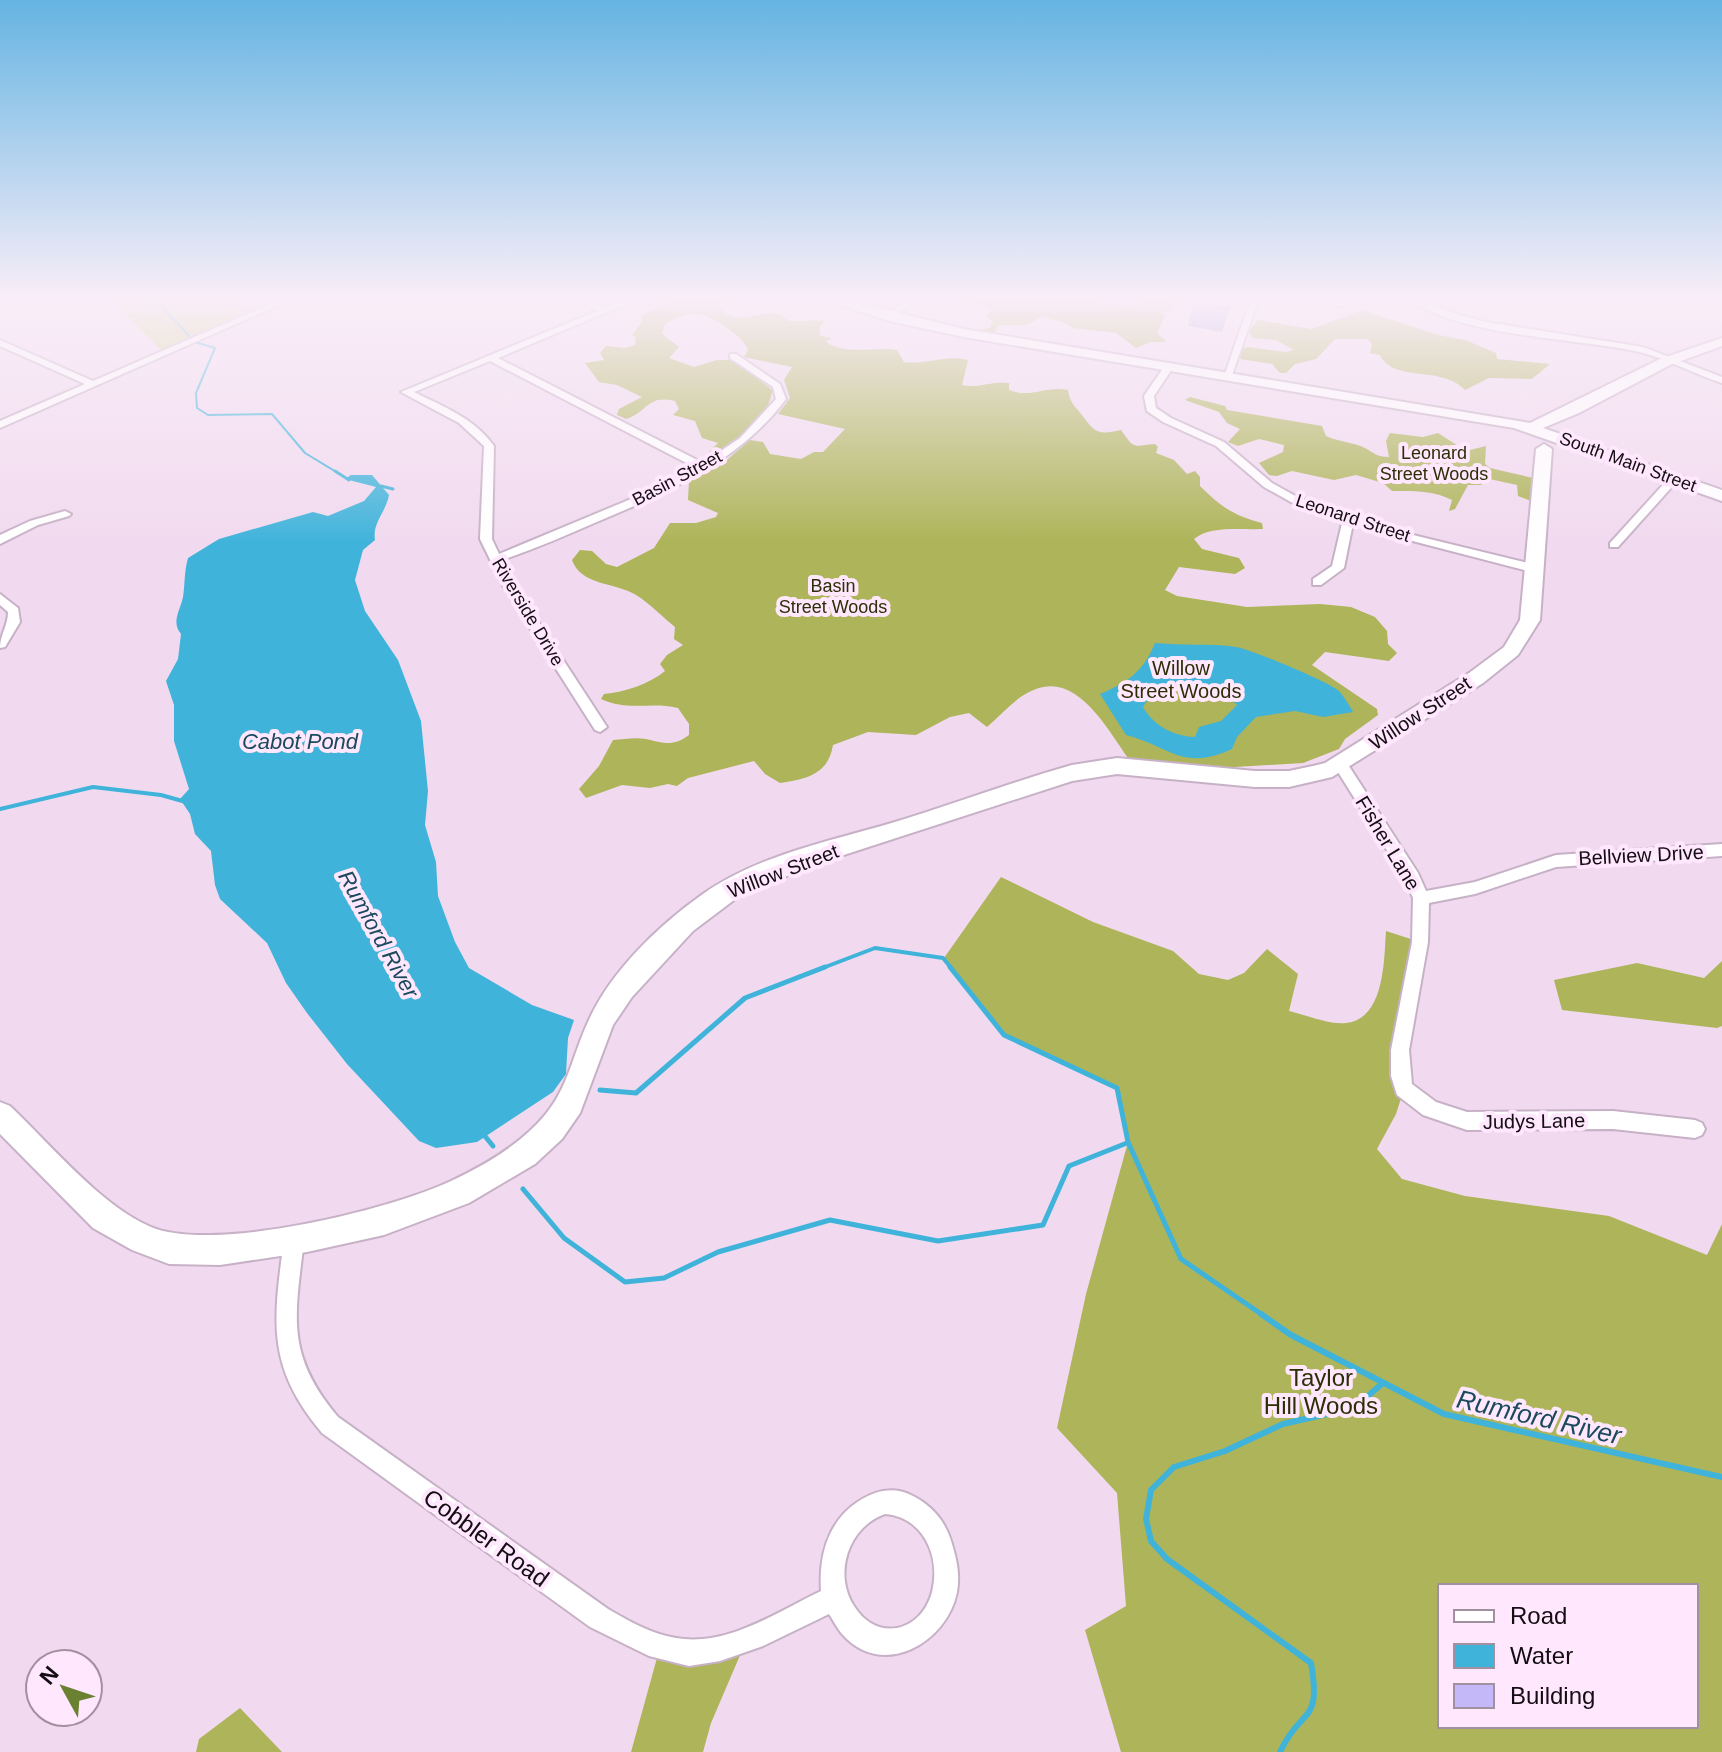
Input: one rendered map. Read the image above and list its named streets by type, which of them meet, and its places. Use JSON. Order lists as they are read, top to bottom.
{
  "streets": {
    "street": [
      "South Main Street",
      "Basin Street",
      "Leonard Street",
      "Riverside Drive",
      "Willow Street",
      "Fisher Lane",
      "Bellview Drive",
      "Judys Lane",
      "Cobbler Road"
    ]
  },
  "crossings": [
    ["South Main Street", "Willow Street"],
    ["Basin Street", "Riverside Drive"],
    ["Leonard Street", "Willow Street"],
    ["Willow Street", "Fisher Lane"],
    ["Willow Street", "Cobbler Road"],
    ["Fisher Lane", "Bellview Drive"],
    ["Fisher Lane", "Judys Lane"]
  ],
  "water": ["Cabot Pond", "Rumford River"],
  "parks": [
    "Leonard Street Woods",
    "Basin Street Woods",
    "Willow Street Woods",
    "Taylor Hill Woods"
  ],
  "legend": ["Road", "Water", "Building"],
  "north": "top left"
}
